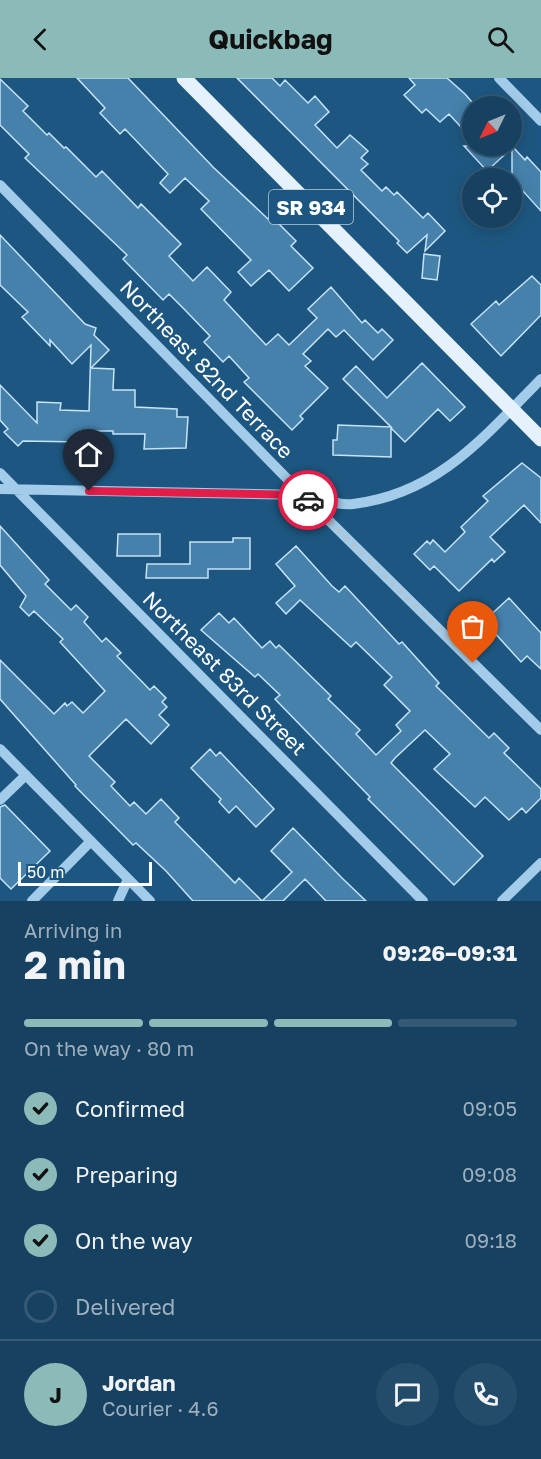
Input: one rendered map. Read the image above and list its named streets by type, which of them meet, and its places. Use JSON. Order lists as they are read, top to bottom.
{
  "streets": {
    "main road": ["SR 934"],
    "street": ["Northeast 82nd Terrace", "Northeast 83rd Street"]
  },
  "scale_bar": "50 m",
  "north": "bottom left",
  "page": {
    "header": "Quickbag",
    "scale": "50 m",
    "heading": ["2 min", "Arriving in", "09:26–09:31"],
    "panel": ["Jordan", "Courier · 4.6"],
    "bar": "On the way · 80 m",
    "list": [
      ["Confirmed", "09:05"],
      ["Preparing", "09:08"],
      ["On the way", "09:18"],
      "Delivered"
    ],
    "round": "J"
  }
}
